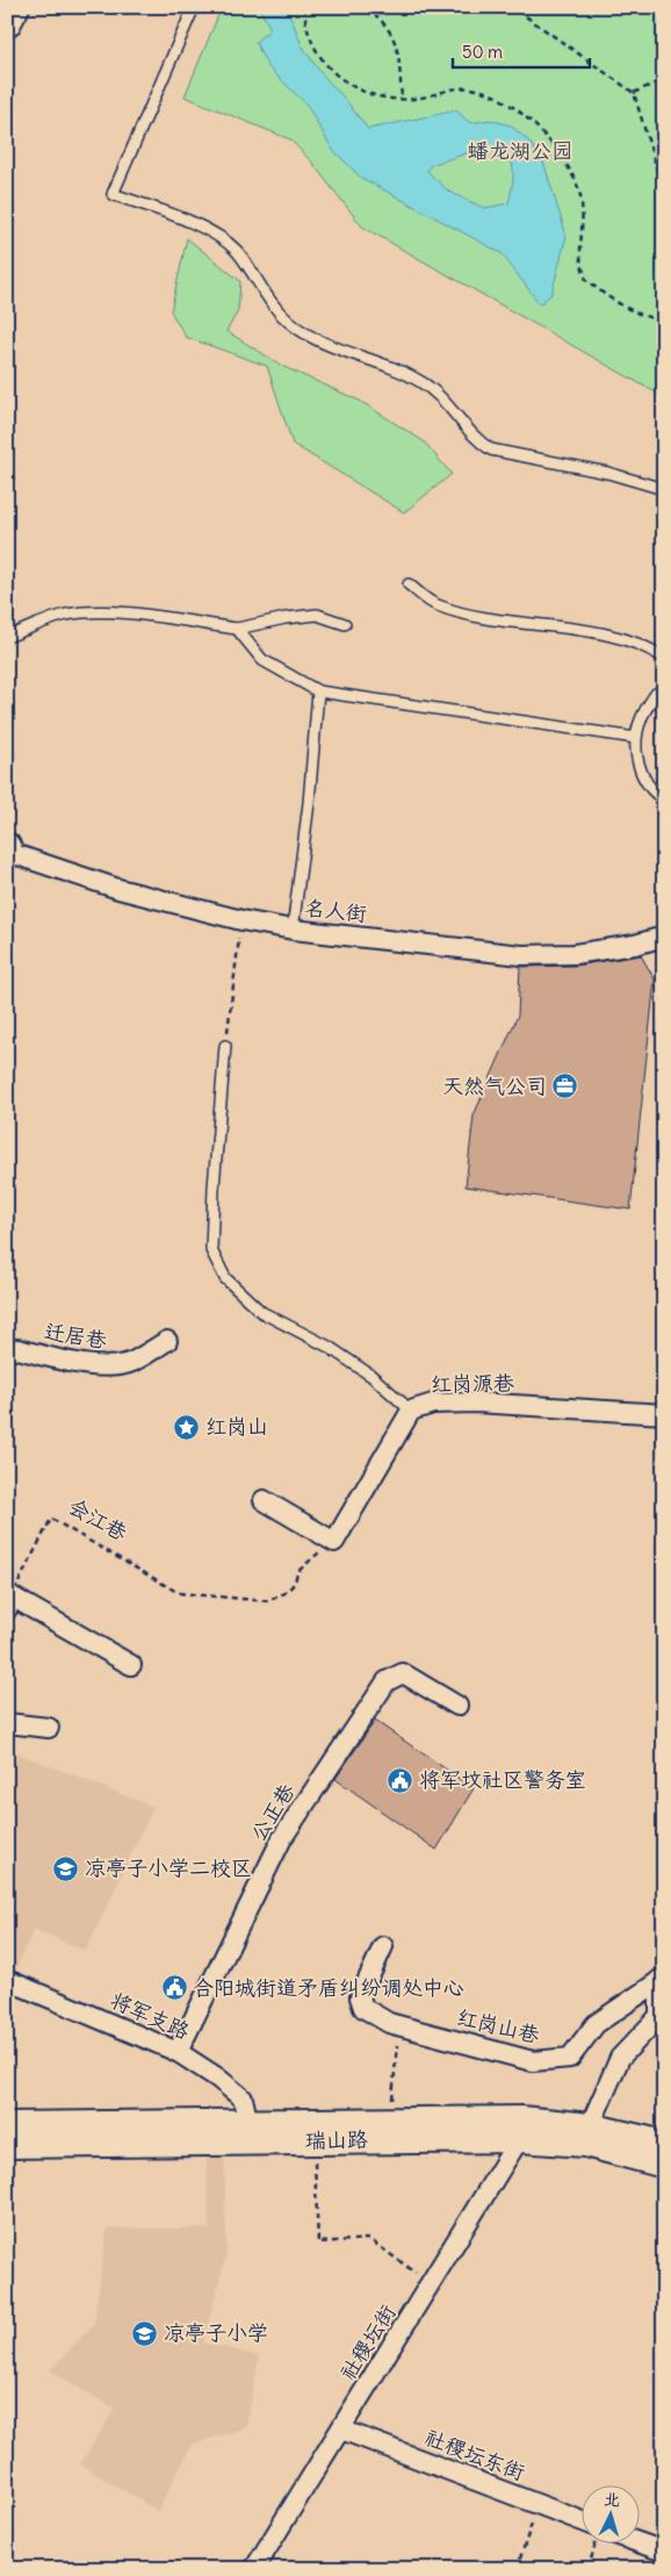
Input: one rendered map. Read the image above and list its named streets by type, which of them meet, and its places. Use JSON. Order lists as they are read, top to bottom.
{
  "streets": {
    "main road": ["瑞山路"],
    "street": [
      "名人街",
      "迁居巷",
      "红岗源巷",
      "公正巷",
      "将军支路",
      "红岗山巷",
      "社稷坛街",
      "社稷坛东街"
    ],
    "path": ["会江巷"]
  },
  "crossings": [
    ["红岗源巷", "会江巷"],
    ["公正巷", "将军支路"],
    ["将军支路", "瑞山路"],
    ["瑞山路", "社稷坛街"],
    ["社稷坛街", "社稷坛东街"]
  ],
  "parks": ["蟠龙湖公园"],
  "places": {
    "office": ["天然气公司"],
    "place": ["红岗山"],
    "public building": ["将军坟社区警务室", "合阳城街道矛盾纠纷调处中心"],
    "school or university": ["凉亭子小学二校区", "凉亭子小学"]
  },
  "scale_bar": "50 m",
  "north": "top"
}
